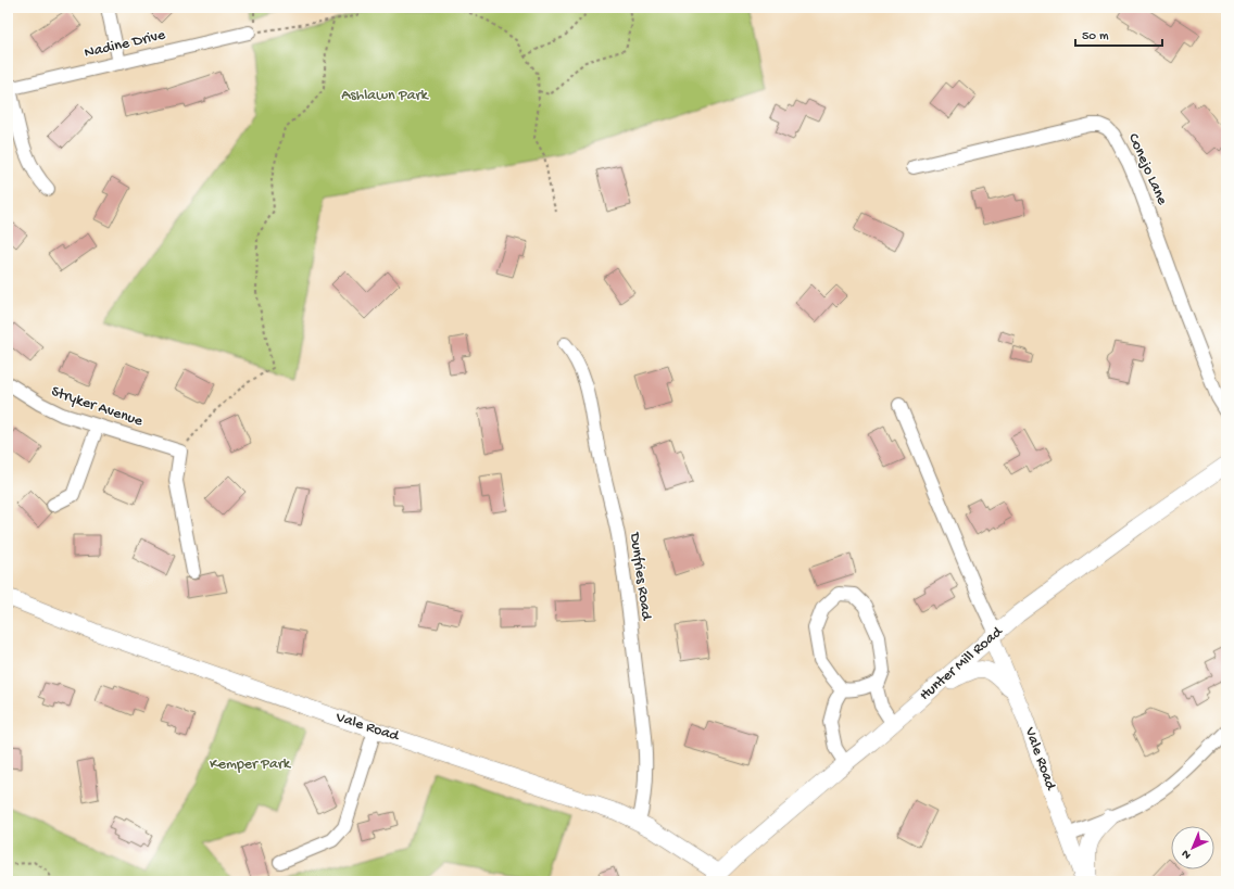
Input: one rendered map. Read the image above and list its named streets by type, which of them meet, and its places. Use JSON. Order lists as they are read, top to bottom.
{
  "streets": {
    "main road": ["Hunter Mill Road", "Vale Road"],
    "street": [
      "Nadine Drive",
      "Conejo Lane",
      "Stryker Avenue",
      "Dunfries Road"
    ]
  },
  "crossings": [
    ["Dunfries Road", "Vale Road"],
    ["Hunter Mill Road", "Vale Road"]
  ],
  "parks": ["Ashlawn Park", "Kemper Park"],
  "scale_bar": "50 m",
  "north": "bottom left"
}
